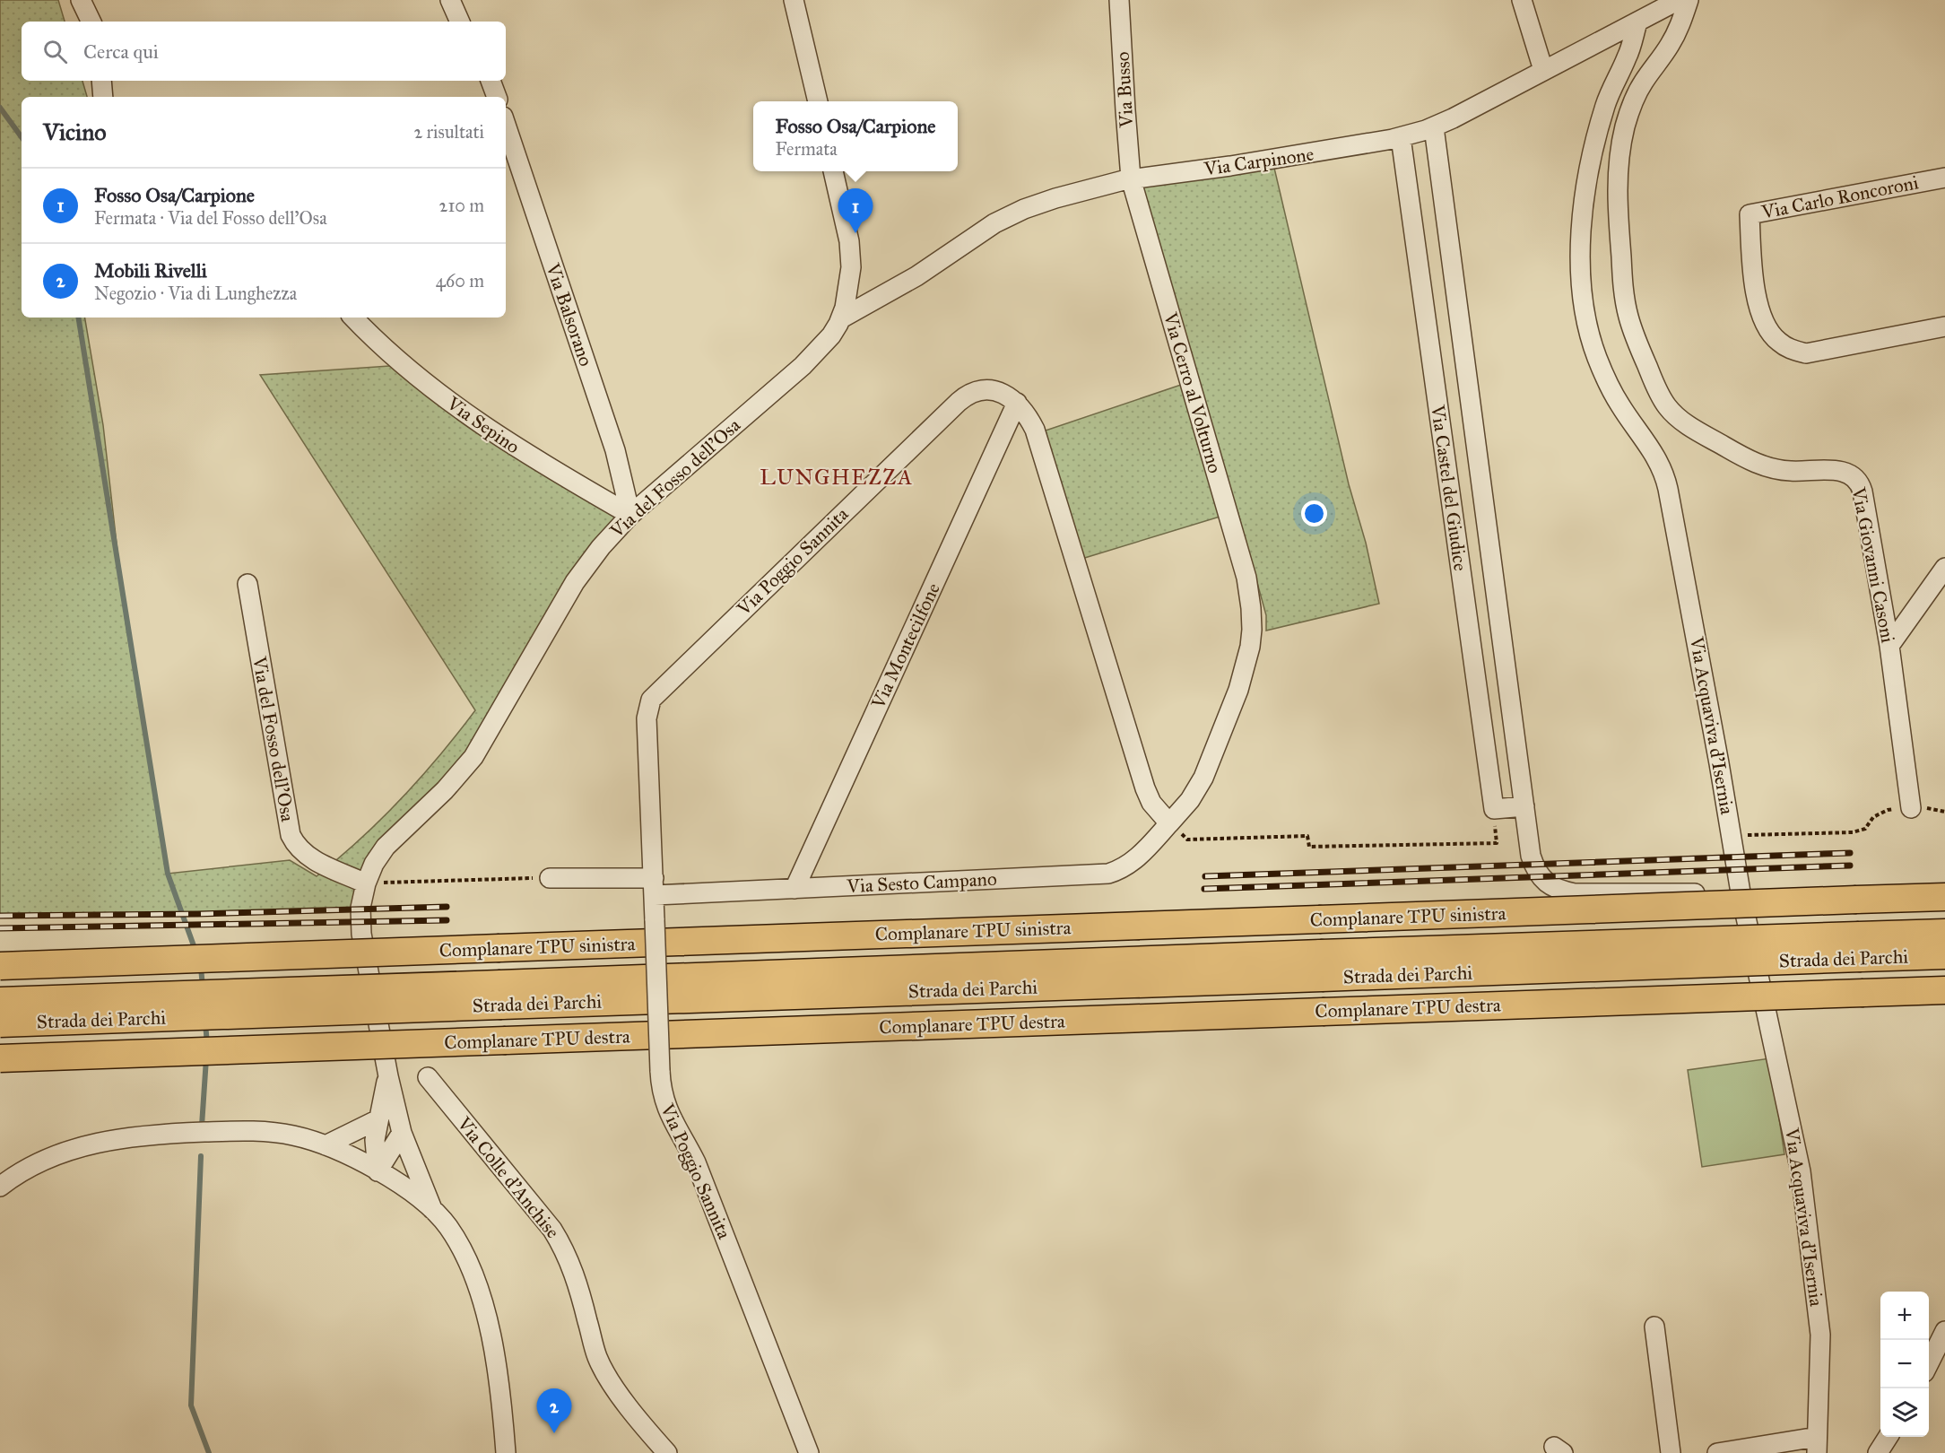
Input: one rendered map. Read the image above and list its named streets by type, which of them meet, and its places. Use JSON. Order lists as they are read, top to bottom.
{
  "streets": {
    "highway": ["Complanare TPU sinistra", "Strada dei Parchi", "Complanare TPU destra"],
    "street": [
      "Via Busso",
      "Via Carpinone",
      "Via Carlo Roncoroni",
      "Via Balsorano",
      "Via Cerro al Volturno",
      "Via Sepino",
      "Via del Fosso dell'Osa",
      "Via Castel del Giudice",
      "Via Poggio Sannita",
      "Via Giovanni Casoni",
      "Via Montecilfone",
      "Via Acquaviva d'Isernia",
      "Via Sesto Campano",
      "Via Colle d'Anchise"
    ]
  },
  "crossings": [
    ["Via Busso", "Via Carpinone"],
    ["Via Busso", "Via Cerro al Volturno"],
    ["Via Carpinone", "Via Cerro al Volturno"],
    ["Via Carpinone", "Via del Fosso dell'Osa"],
    ["Via Carpinone", "Via Castel del Giudice"],
    ["Via Carpinone", "Via Acquaviva d'Isernia"],
    ["Via Balsorano", "Via Sepino"],
    ["Via Balsorano", "Via del Fosso dell'Osa"],
    ["Via Cerro al Volturno", "Via Poggio Sannita"],
    ["Via Cerro al Volturno", "Via Sesto Campano"],
    ["Via Sepino", "Via del Fosso dell'Osa"],
    ["Via Castel del Giudice", "Via Acquaviva d'Isernia"],
    ["Via Poggio Sannita", "Via Montecilfone"],
    ["Via Poggio Sannita", "Via Sesto Campano"],
    ["Via Montecilfone", "Via Sesto Campano"]
  ],
  "districts": ["LUNGHEZZA"],
  "page": {
    "search": "Cerca qui",
    "heading": ["Vicino", "2 risultati"],
    "popup": ["Fosso Osa/Carpione", "Fermata"],
    "list": [
      {
        "mark": "1",
        "name": "Fosso Osa/Carpione",
        "note": "Fermata · Via del Fosso dell'Osa",
        "value": "210 m"
      },
      {
        "mark": "2",
        "name": "Mobili Rivelli",
        "note": "Negozio · Via di Lunghezza",
        "value": "460 m"
      }
    ],
    "pins": ["1", "2"],
    "map_buttons": ["+", "−"]
  }
}
